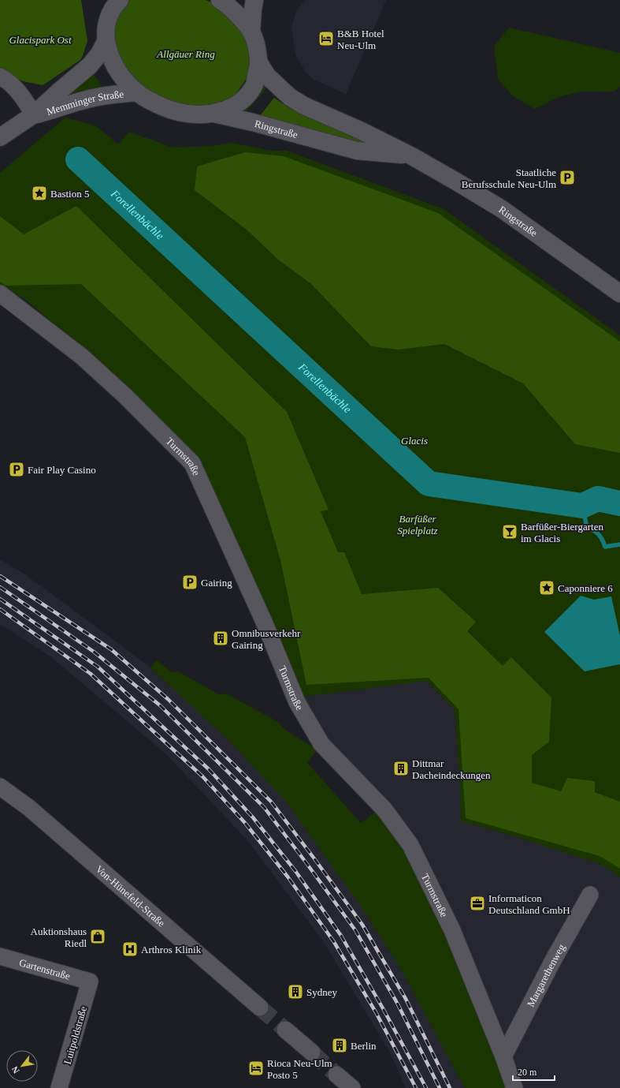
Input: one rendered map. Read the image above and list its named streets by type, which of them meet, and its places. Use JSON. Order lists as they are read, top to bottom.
{
  "streets": {
    "main road": ["Memminger Straße", "Ringstraße"],
    "street": [
      "Turmstraße",
      "Von-Hünefeld-Straße",
      "Gartenstraße",
      "Margarethenweg",
      "Luitpoldstraße"
    ]
  },
  "crossings": [
    ["Turmstraße", "Margarethenweg"],
    ["Gartenstraße", "Luitpoldstraße"]
  ],
  "water": ["Forellenbächle"],
  "parks": [
    "Glacispark Ost",
    "Allgäuer Ring",
    "Glacis",
    "Barfüßer Spielplatz"
  ],
  "places": {
    "hotel": ["B&B Hotel Neu-Ulm", "Rioca Neu-Ulm Posto 5"],
    "parking": ["Staatliche Berufsschule Neu-Ulm", "Fair Play Casino", "Gairing"],
    "place": ["Bastion 5", "Caponniere 6"],
    "bar": ["Barfüßer-Biergarten im Glacis"],
    "building": [
      "Omnibusverkehr Gairing",
      "Dittmar Dacheindeckungen",
      "Sydney",
      "Berlin"
    ],
    "office": ["Informaticon Deutschland GmbH"],
    "shop": ["Auktionshaus Riedl"],
    "hospital": ["Arthros Klinik"]
  },
  "scale_bar": "20 m",
  "north": "bottom left"
}
